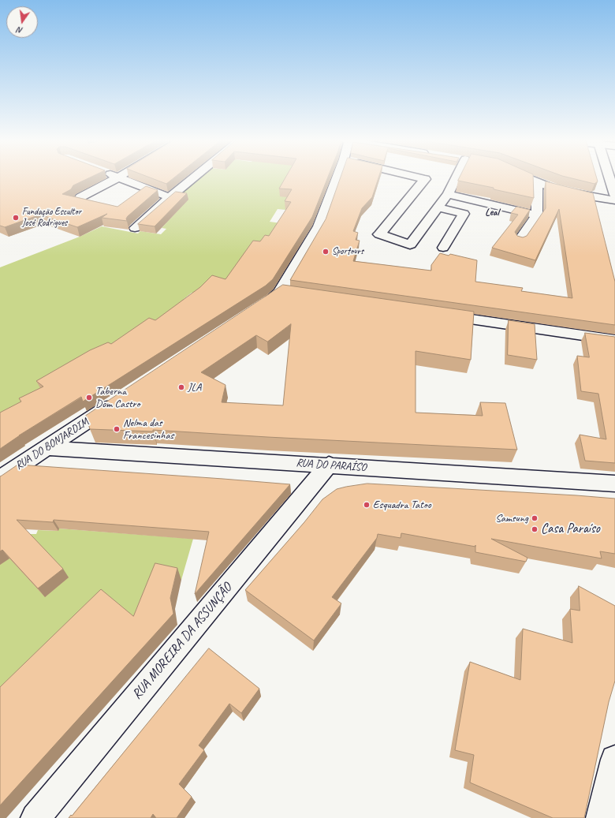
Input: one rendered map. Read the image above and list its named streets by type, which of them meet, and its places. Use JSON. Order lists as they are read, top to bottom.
{
  "streets": {
    "street": ["RUA DO BONJARDIM", "RUA DO PARAÍSO", "RUA MOREIRA DA ASSUNÇÃO"]
  },
  "crossings": [
    ["RUA DO BONJARDIM", "RUA DO PARAÍSO"],
    ["RUA DO PARAÍSO", "RUA MOREIRA DA ASSUNÇÃO"]
  ],
  "districts": ["Leal"],
  "places": [
    "Fundação Escultor José Rodrigues",
    "Sportours",
    "JLA",
    "Taberna Dom Castro",
    "Nelma das Francesinhas",
    "Esquadra Tatoo",
    "Samsung",
    "Casa Paraíso"
  ],
  "north": "bottom"
}
